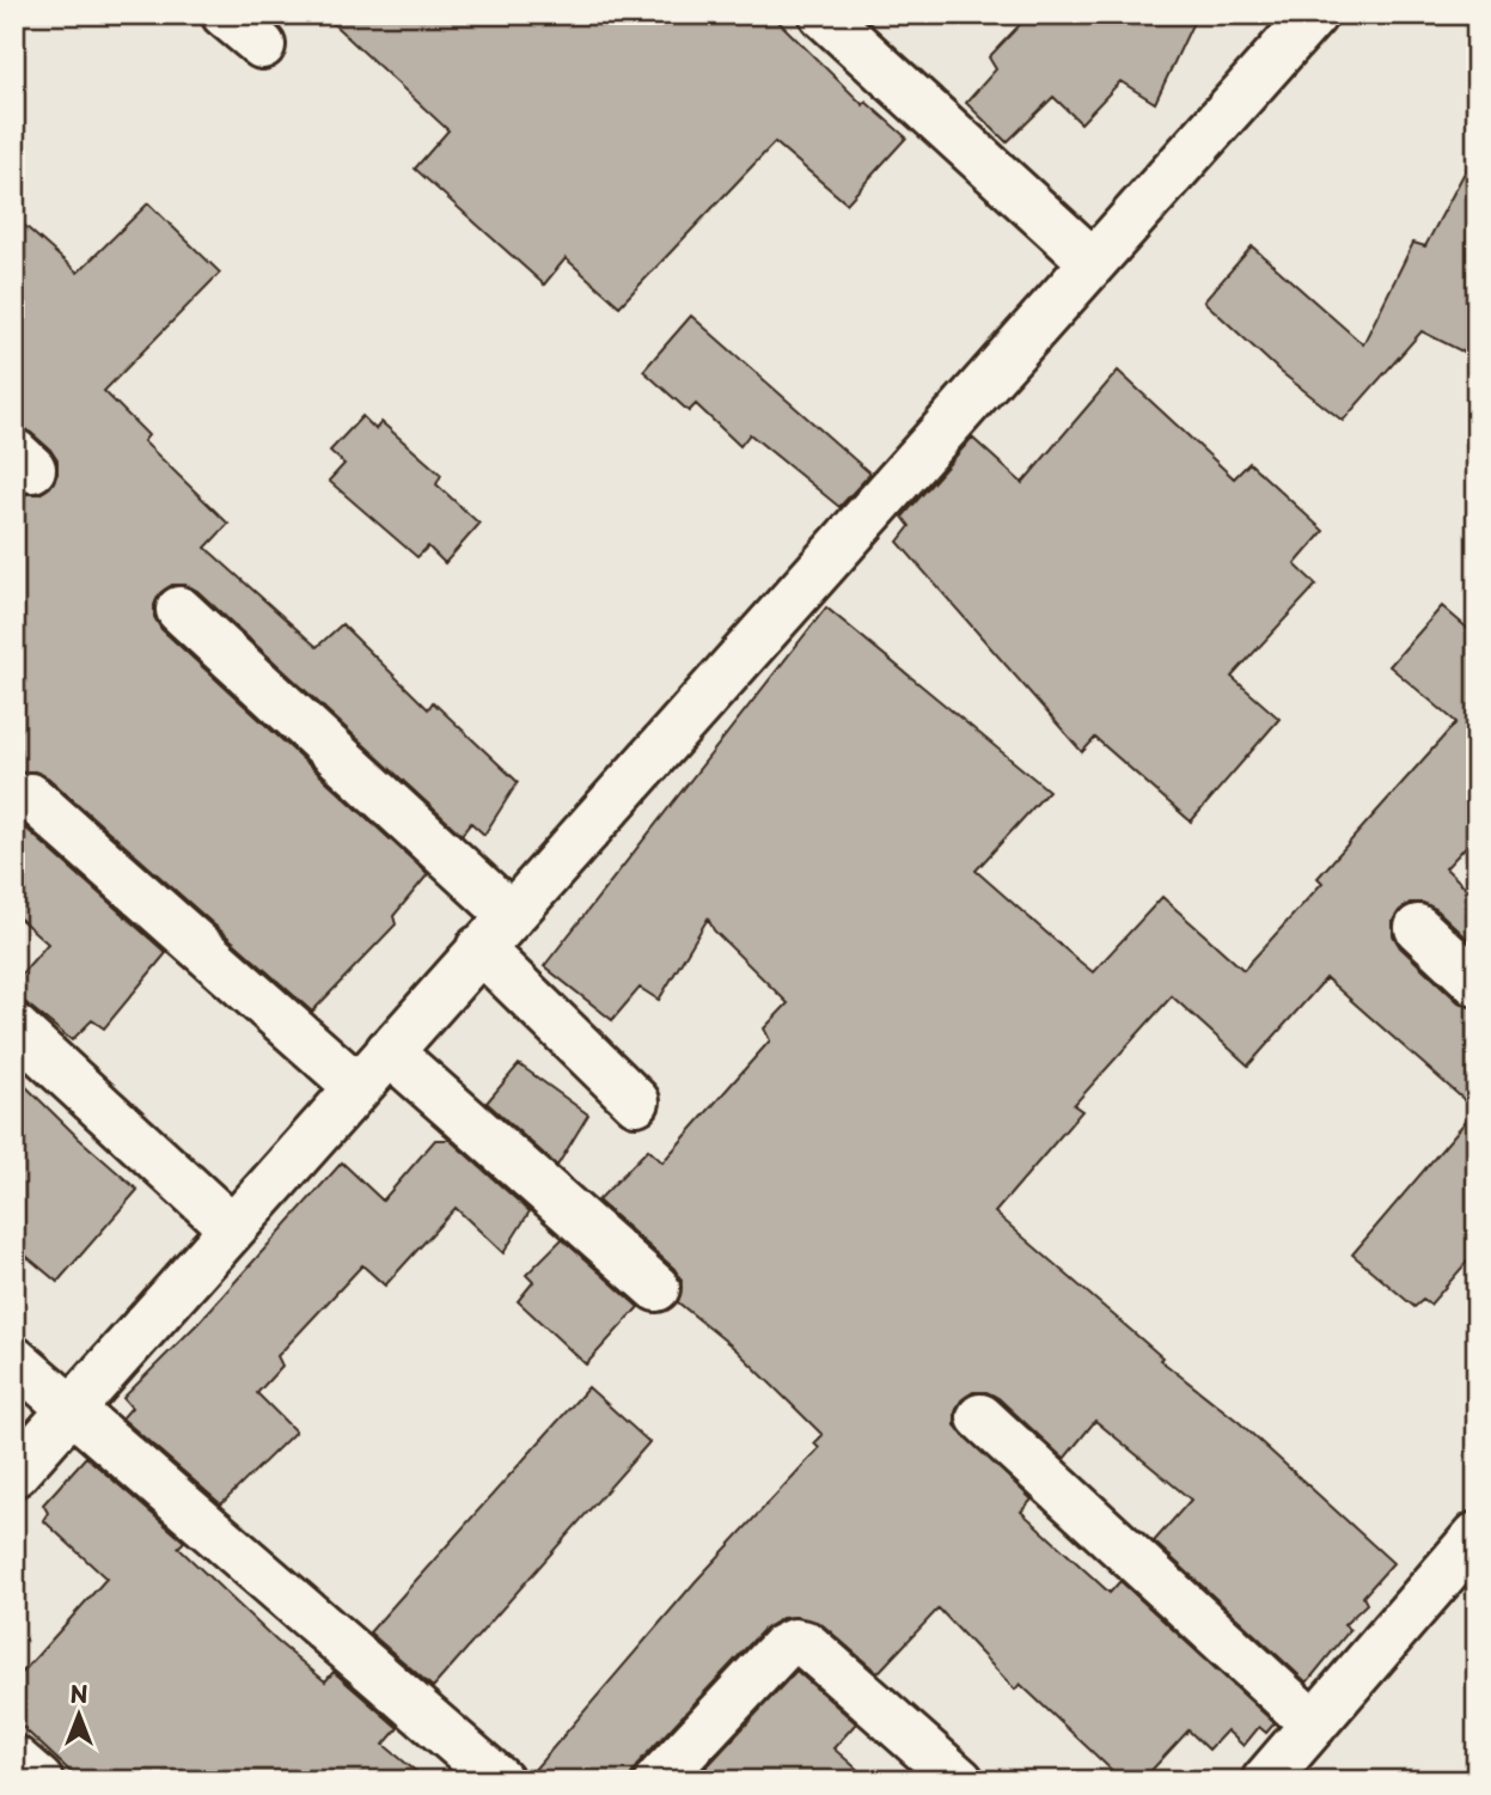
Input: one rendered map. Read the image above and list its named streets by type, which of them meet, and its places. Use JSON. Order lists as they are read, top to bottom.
{
  "north": "top"
}
